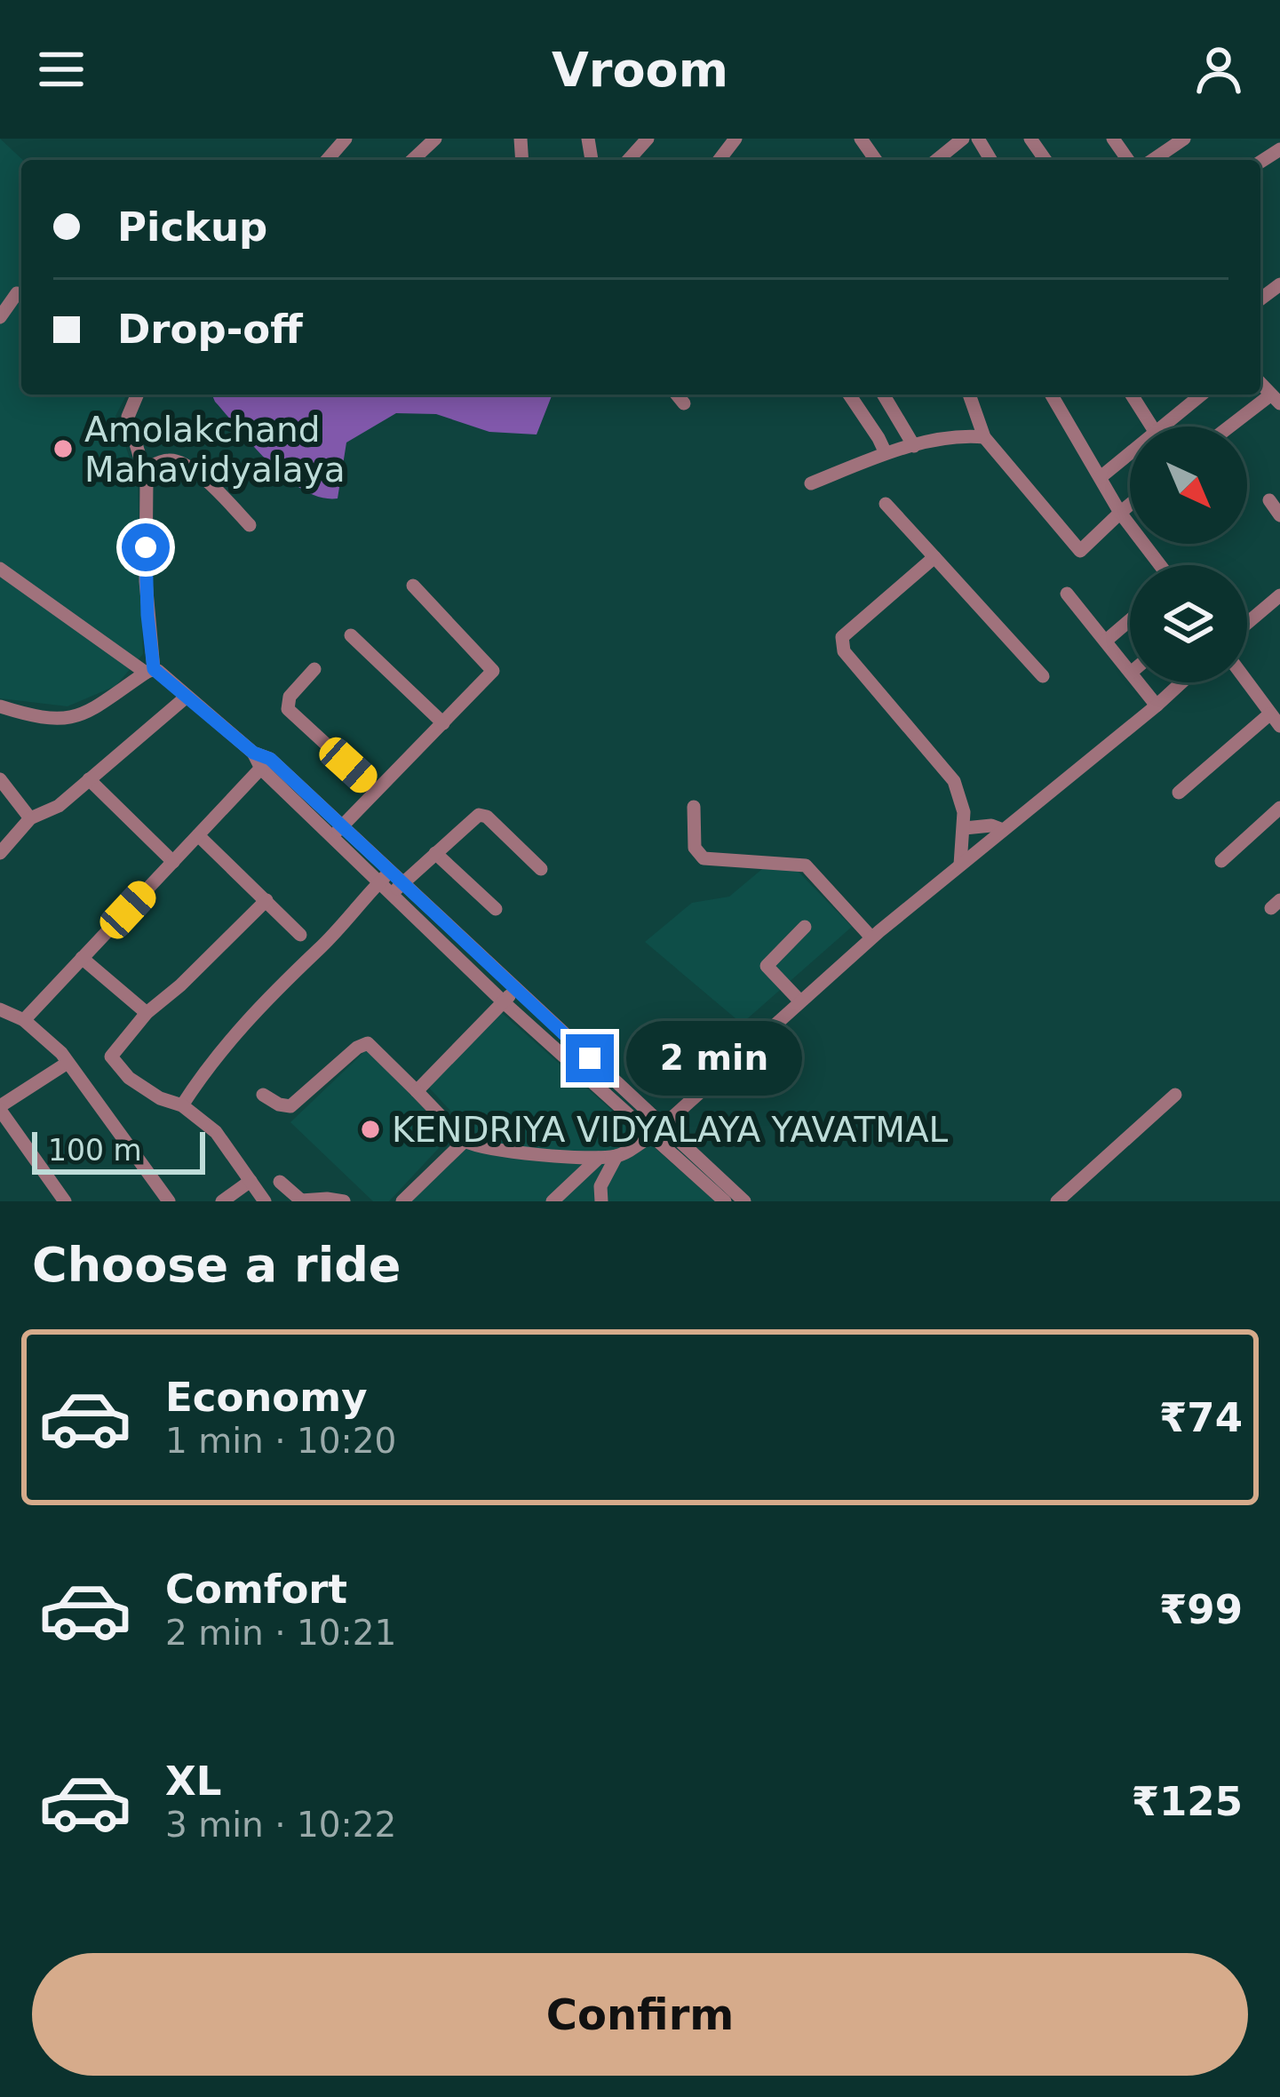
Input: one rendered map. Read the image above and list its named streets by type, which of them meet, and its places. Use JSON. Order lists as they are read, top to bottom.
{
  "places": ["Amolakchand Mahavidyalaya", "KENDRIYA VIDYALAYA YAVATMAL"],
  "scale_bar": "100 m",
  "north": "bottom right",
  "page": {
    "header": "Vroom",
    "banner": ["Pickup", "Drop-off"],
    "bubble": "2 min",
    "scale": "100 m",
    "heading": "Choose a ride",
    "list": [
      {
        "name": "Economy",
        "note": "1 min · 10:20",
        "value": "₹74"
      },
      {
        "name": "Comfort",
        "note": "2 min · 10:21",
        "value": "₹99"
      },
      {
        "name": "XL",
        "note": "3 min · 10:22",
        "value": "₹125"
      }
    ],
    "buttons": "Confirm"
  }
}
